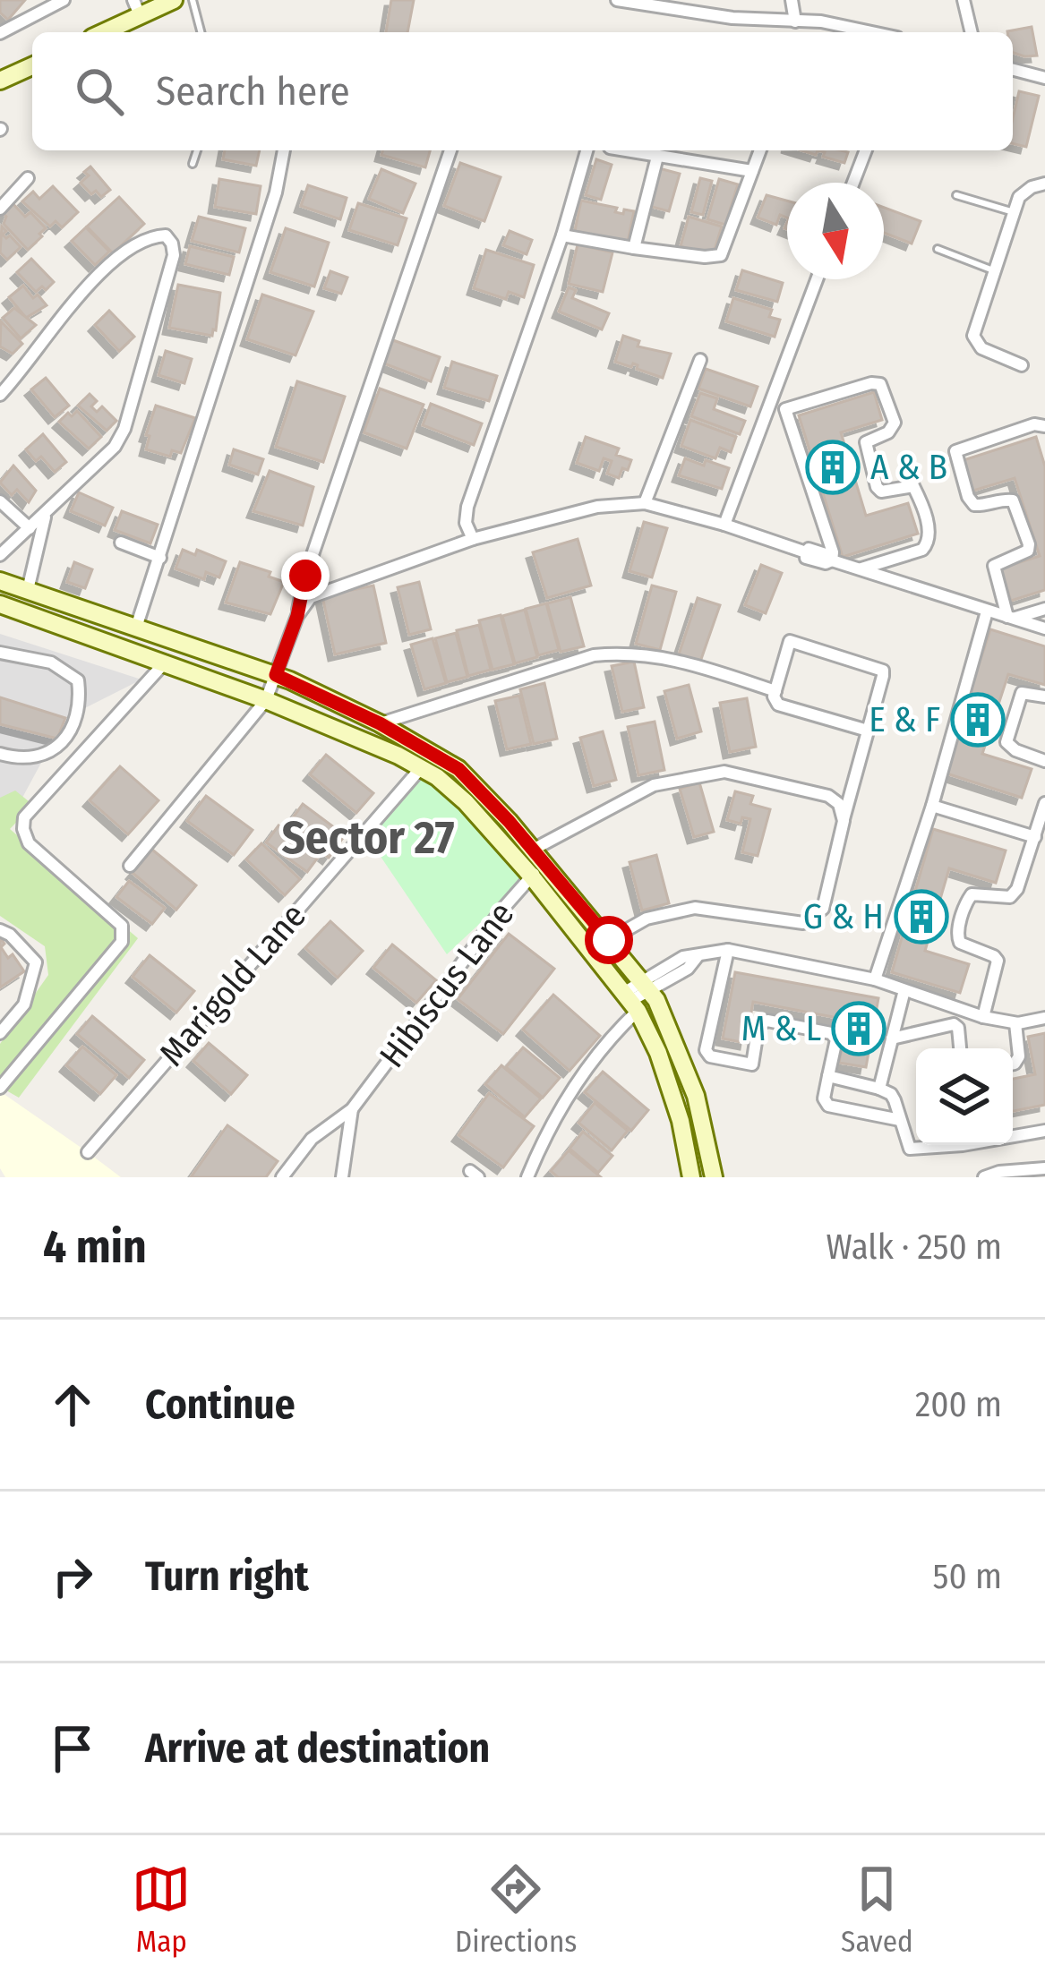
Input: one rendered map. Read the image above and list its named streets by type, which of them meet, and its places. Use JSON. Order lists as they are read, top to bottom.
{
  "streets": {
    "street": ["Marigold Lane", "Hibiscus Lane"]
  },
  "districts": ["Sector 27"],
  "places": {
    "building": [
      "A & B",
      "E & F",
      "G & H",
      "M & L"
    ]
  },
  "north": "bottom",
  "page": {
    "search": "Search here",
    "heading": ["4 min", "Walk · 250 m"],
    "list": [
      ["Continue", "200 m"],
      ["Turn right", "50 m"],
      "Arrive at destination"
    ],
    "nav": ["Map", "Directions", "Saved"]
  }
}
